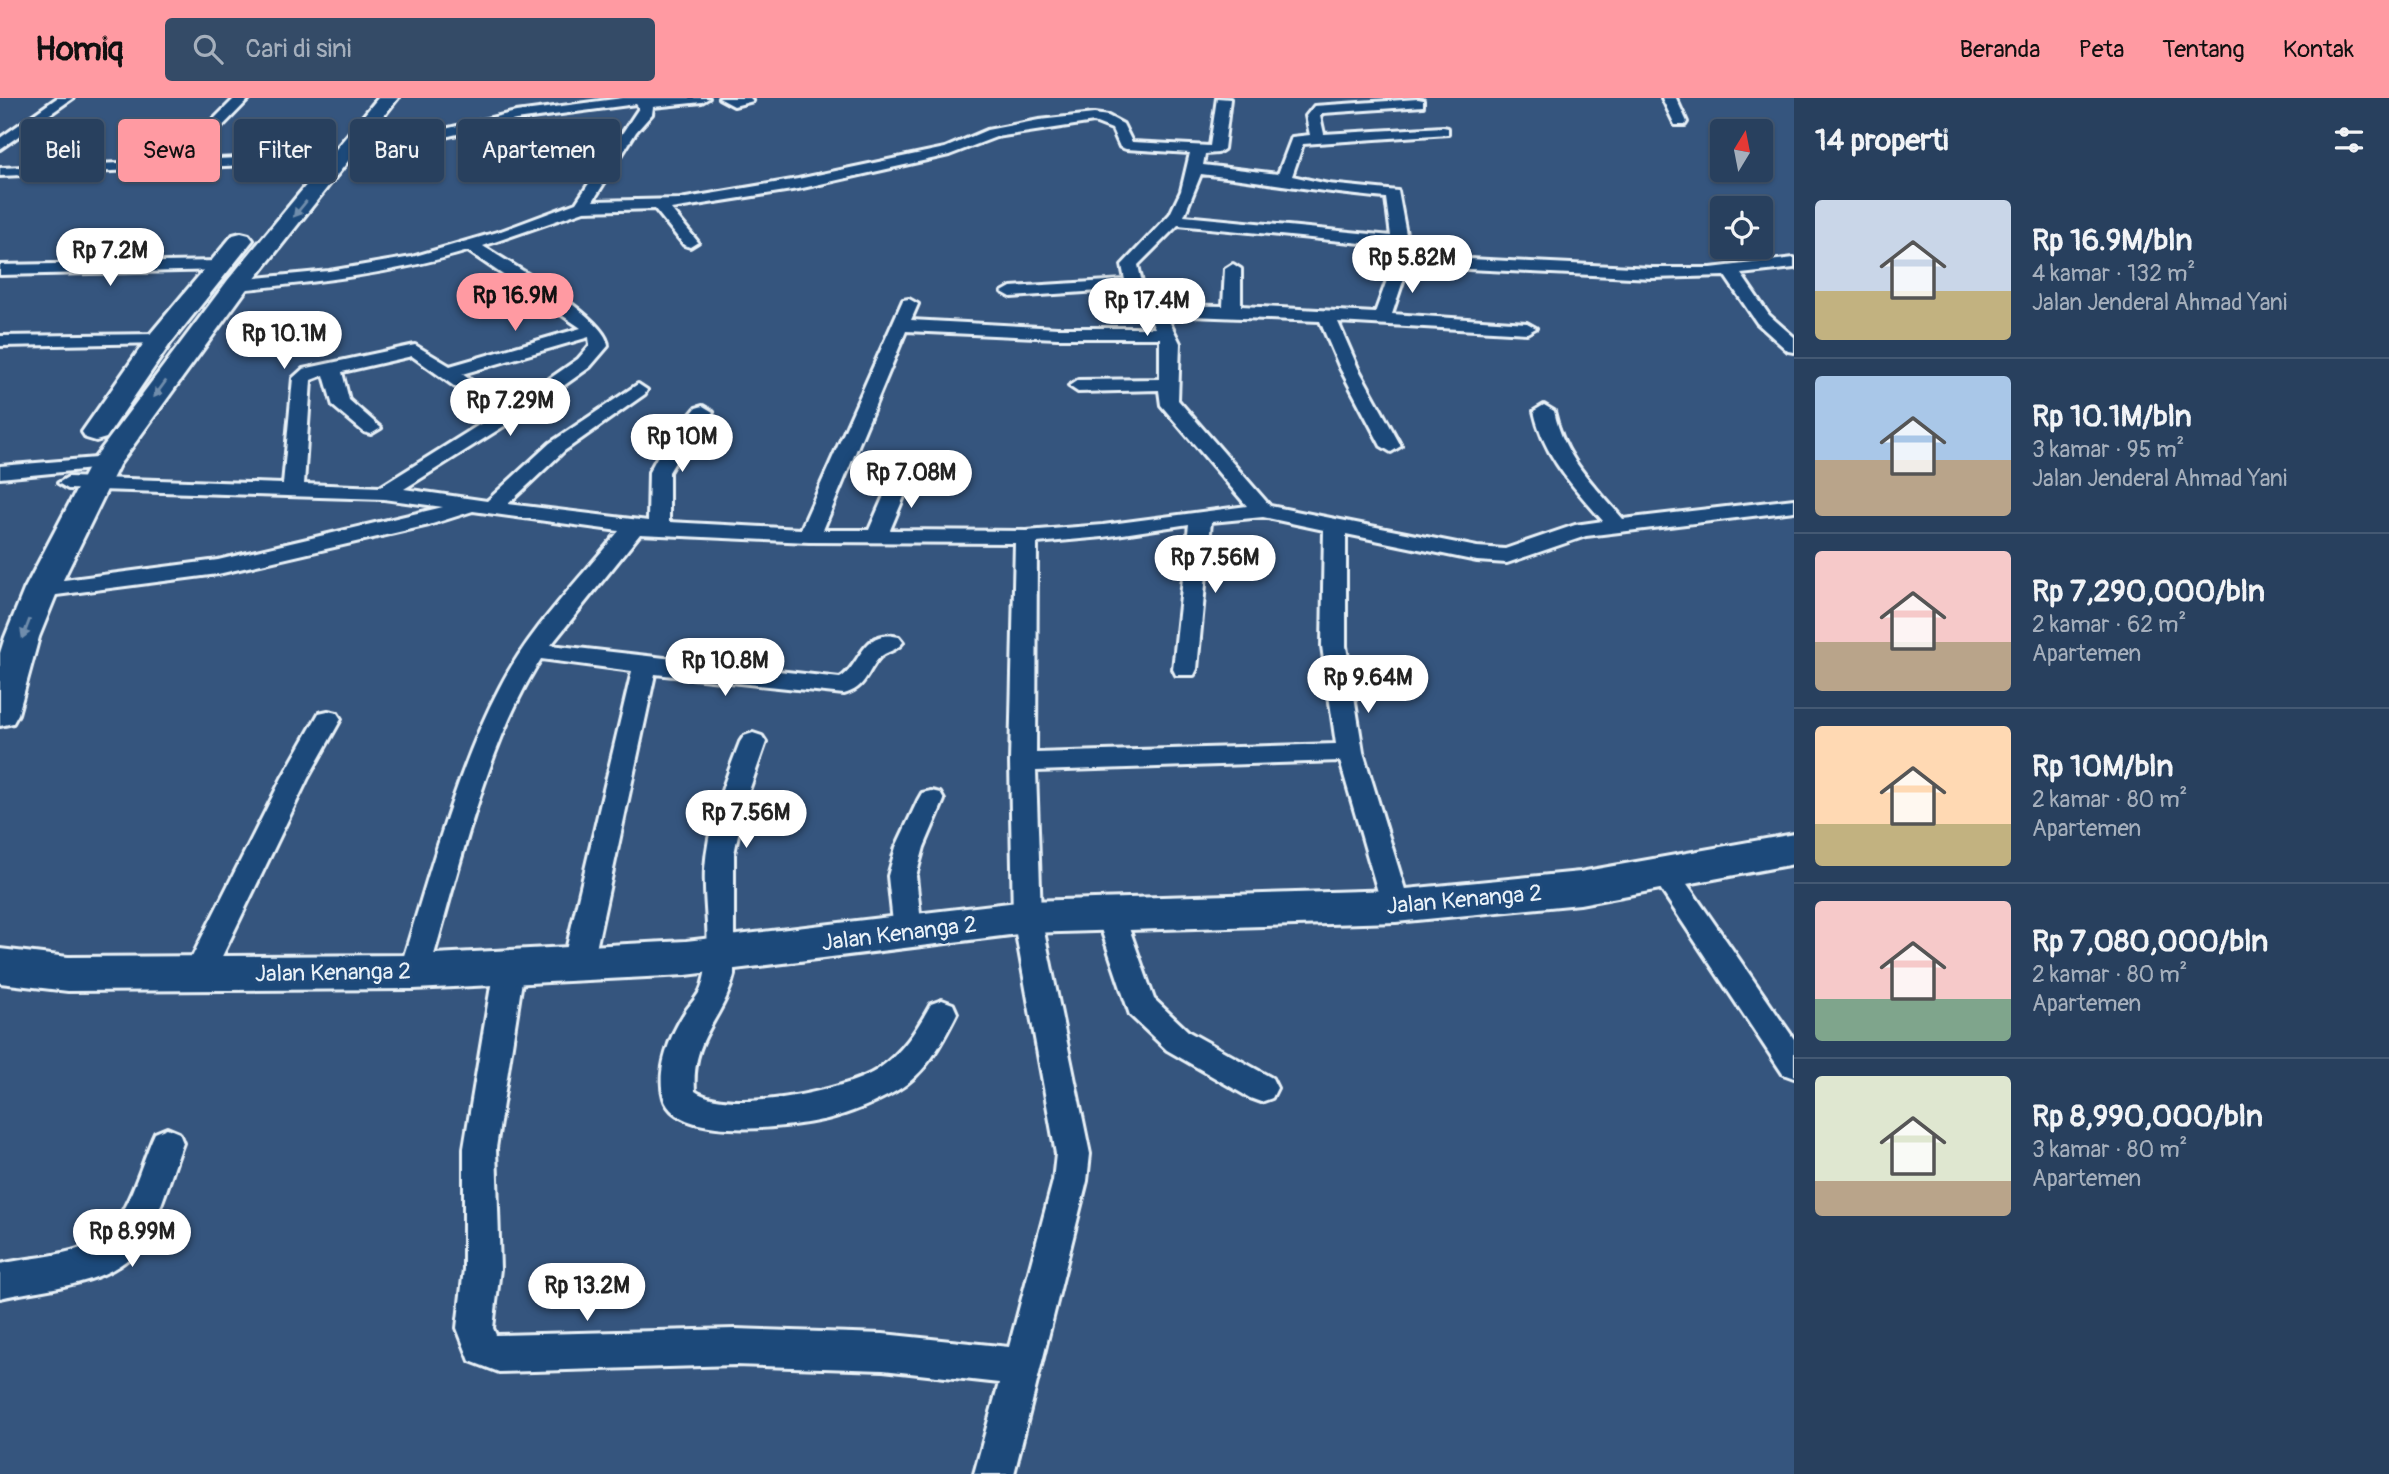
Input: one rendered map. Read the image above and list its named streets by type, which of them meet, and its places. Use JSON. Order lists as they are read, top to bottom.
{
  "streets": {
    "main road": ["Jalan Kenanga 2"]
  },
  "north": "top",
  "page": {
    "header": "Homiq",
    "search": "Cari di sini",
    "nav": [
      "Beranda",
      "Peta",
      "Tentang",
      "Kontak"
    ],
    "heading": "14 properti",
    "chip": [
      "Beli",
      "Sewa",
      "Filter",
      "Baru",
      "Apartemen"
    ],
    "list": [
      {
        "name": "Rp 16.9M/bln",
        "note": "4 kamar · 132 m² · Jalan Jenderal Ahmad Yani"
      },
      {
        "name": "Rp 10.1M/bln",
        "note": "3 kamar · 95 m² · Jalan Jenderal Ahmad Yani"
      },
      {
        "name": "Rp 7,290,000/bln",
        "note": "2 kamar · 62 m² · Apartemen"
      },
      {
        "name": "Rp 10M/bln",
        "note": "2 kamar · 80 m² · Apartemen"
      },
      {
        "name": "Rp 7,080,000/bln",
        "note": "2 kamar · 80 m² · Apartemen"
      },
      {
        "name": "Rp 8,990,000/bln",
        "note": "3 kamar · 80 m² · Apartemen"
      }
    ],
    "price": [
      "Rp 7.2M",
      "Rp 5.82M",
      "Rp 16.9M",
      "Rp 17.4M",
      "Rp 10.1M",
      "Rp 7.29M",
      "Rp 10M",
      "Rp 7.08M",
      "Rp 7.56M",
      "Rp 10.8M",
      "Rp 9.64M",
      "Rp 7.56M",
      "Rp 8.99M",
      "Rp 13.2M"
    ]
  }
}
